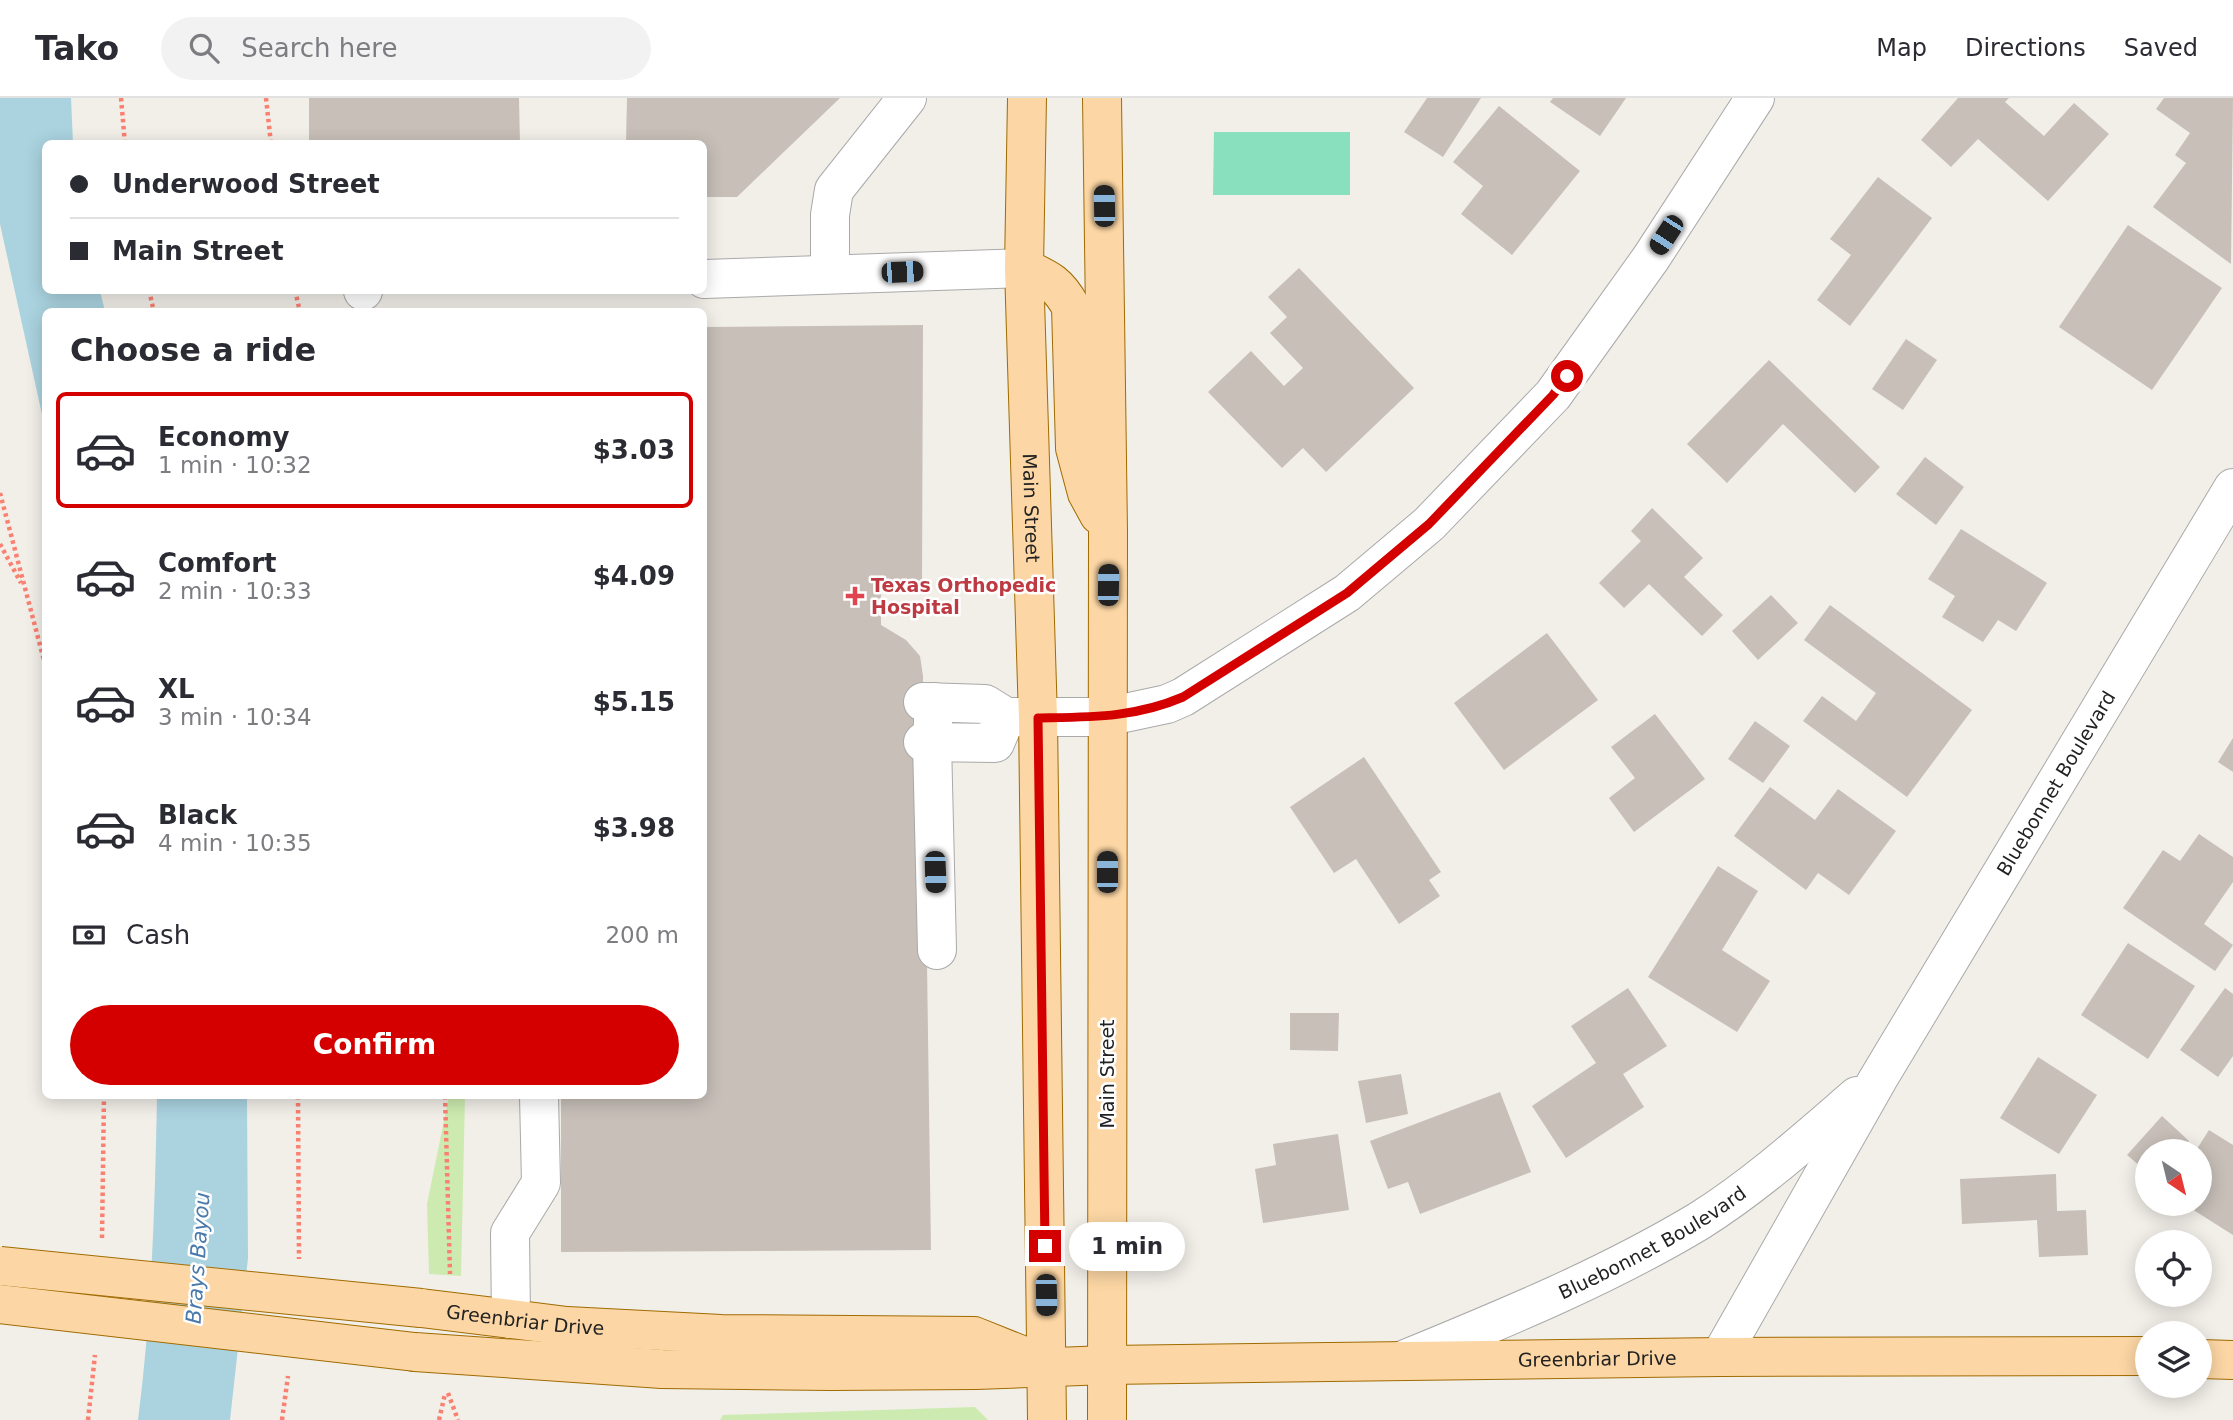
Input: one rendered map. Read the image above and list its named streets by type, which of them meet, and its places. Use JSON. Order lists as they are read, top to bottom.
{
  "streets": {
    "main road": ["Main Street", "Greenbriar Drive"],
    "street": ["Bluebonnet Boulevard"]
  },
  "crossings": [
    ["Main Street", "Greenbriar Drive"],
    ["Bluebonnet Boulevard", "Greenbriar Drive"]
  ],
  "water": ["Brays Bayou"],
  "places": {
    "health": ["Texas Orthopedic Hospital"]
  },
  "north": "bottom right",
  "page": {
    "header": "Tako",
    "search": "Search here",
    "nav": ["Map", "Directions", "Saved"],
    "banner": ["Underwood Street", "Main Street"],
    "heading": "Choose a ride",
    "list": [
      {
        "name": "Economy",
        "note": "1 min · 10:32",
        "value": "$3.03"
      },
      {
        "name": "Comfort",
        "note": "2 min · 10:33",
        "value": "$4.09"
      },
      {
        "name": "XL",
        "note": "3 min · 10:34",
        "value": "$5.15"
      },
      {
        "name": "Black",
        "note": "4 min · 10:35",
        "value": "$3.98"
      }
    ],
    "pay": ["Cash", "200 m"],
    "buttons": "Confirm",
    "bubble": "1 min"
  }
}
